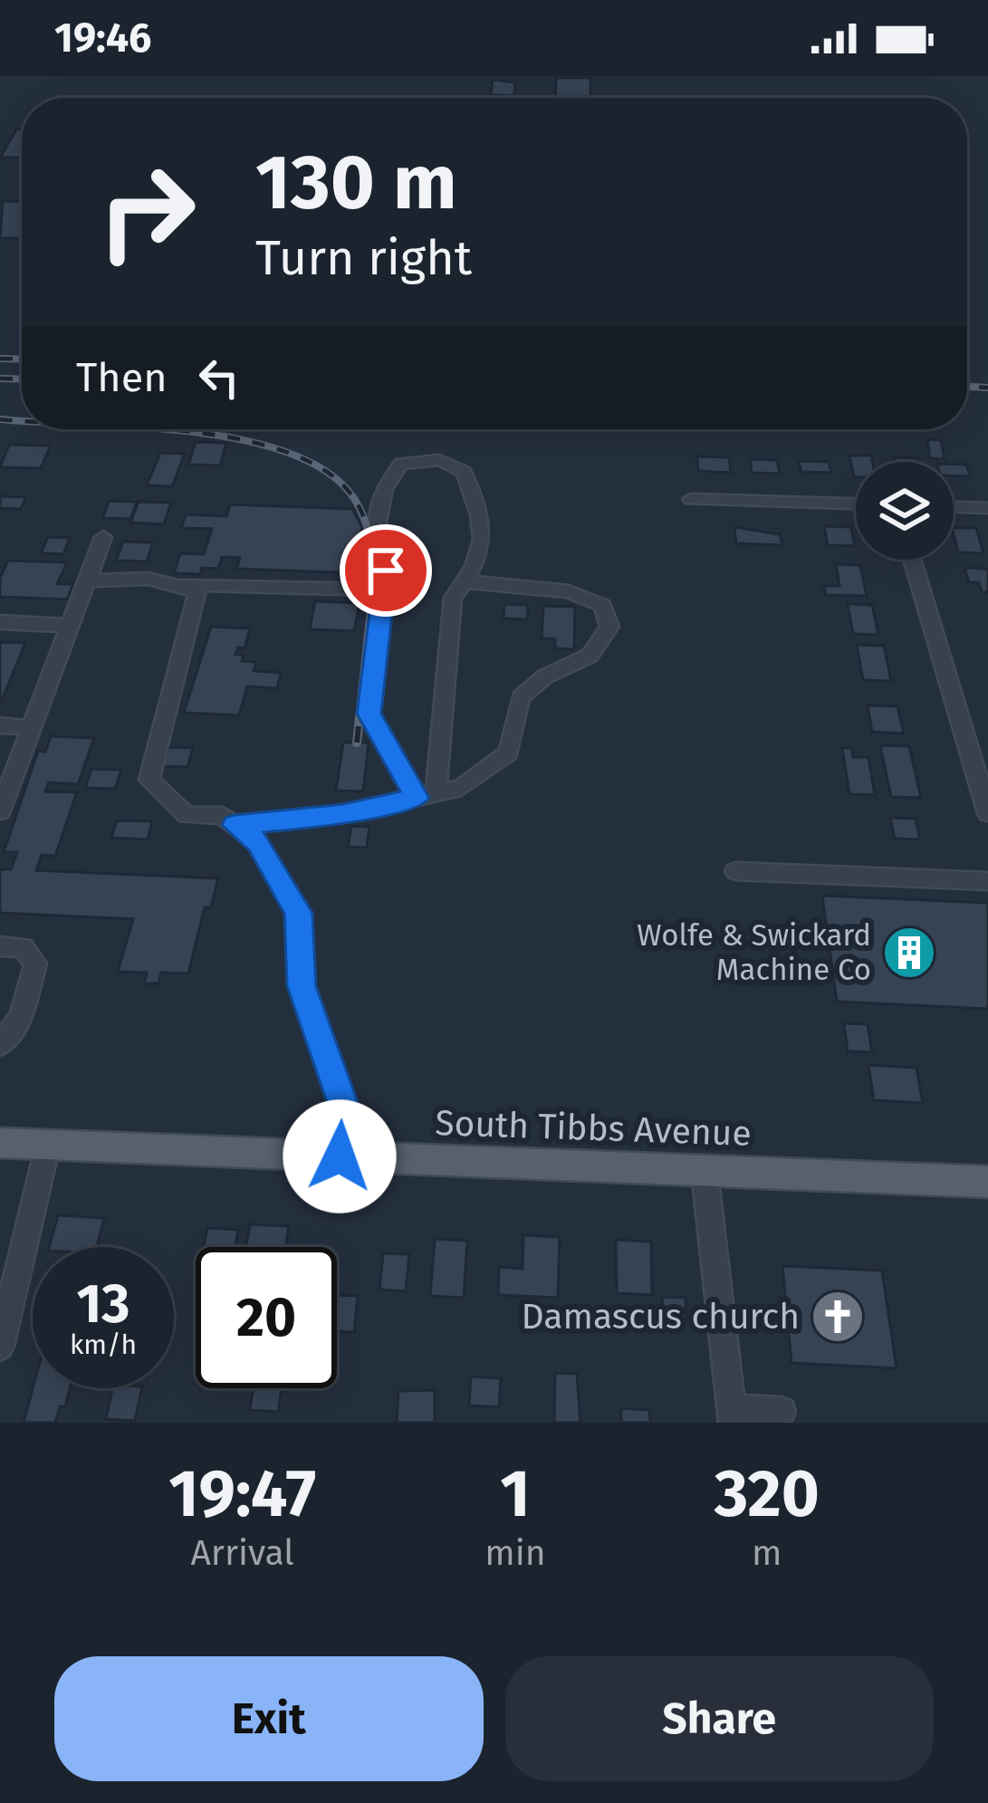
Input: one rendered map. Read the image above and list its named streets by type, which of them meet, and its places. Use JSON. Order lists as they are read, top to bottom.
{
  "streets": {
    "main road": ["South Tibbs Avenue"]
  },
  "places": {
    "building": ["Wolfe & Swickard Machine Co"],
    "church": ["Damascus church"]
  },
  "page": {
    "status": "19:46",
    "turn": ["130 m", "Turn right"],
    "then": "Then",
    "speed": "13 km/h",
    "limit": "20",
    "eta": [
      "19:47",
      "Arrival",
      "1",
      "min",
      "320",
      "m"
    ],
    "buttons": ["Exit", "Share"]
  }
}
